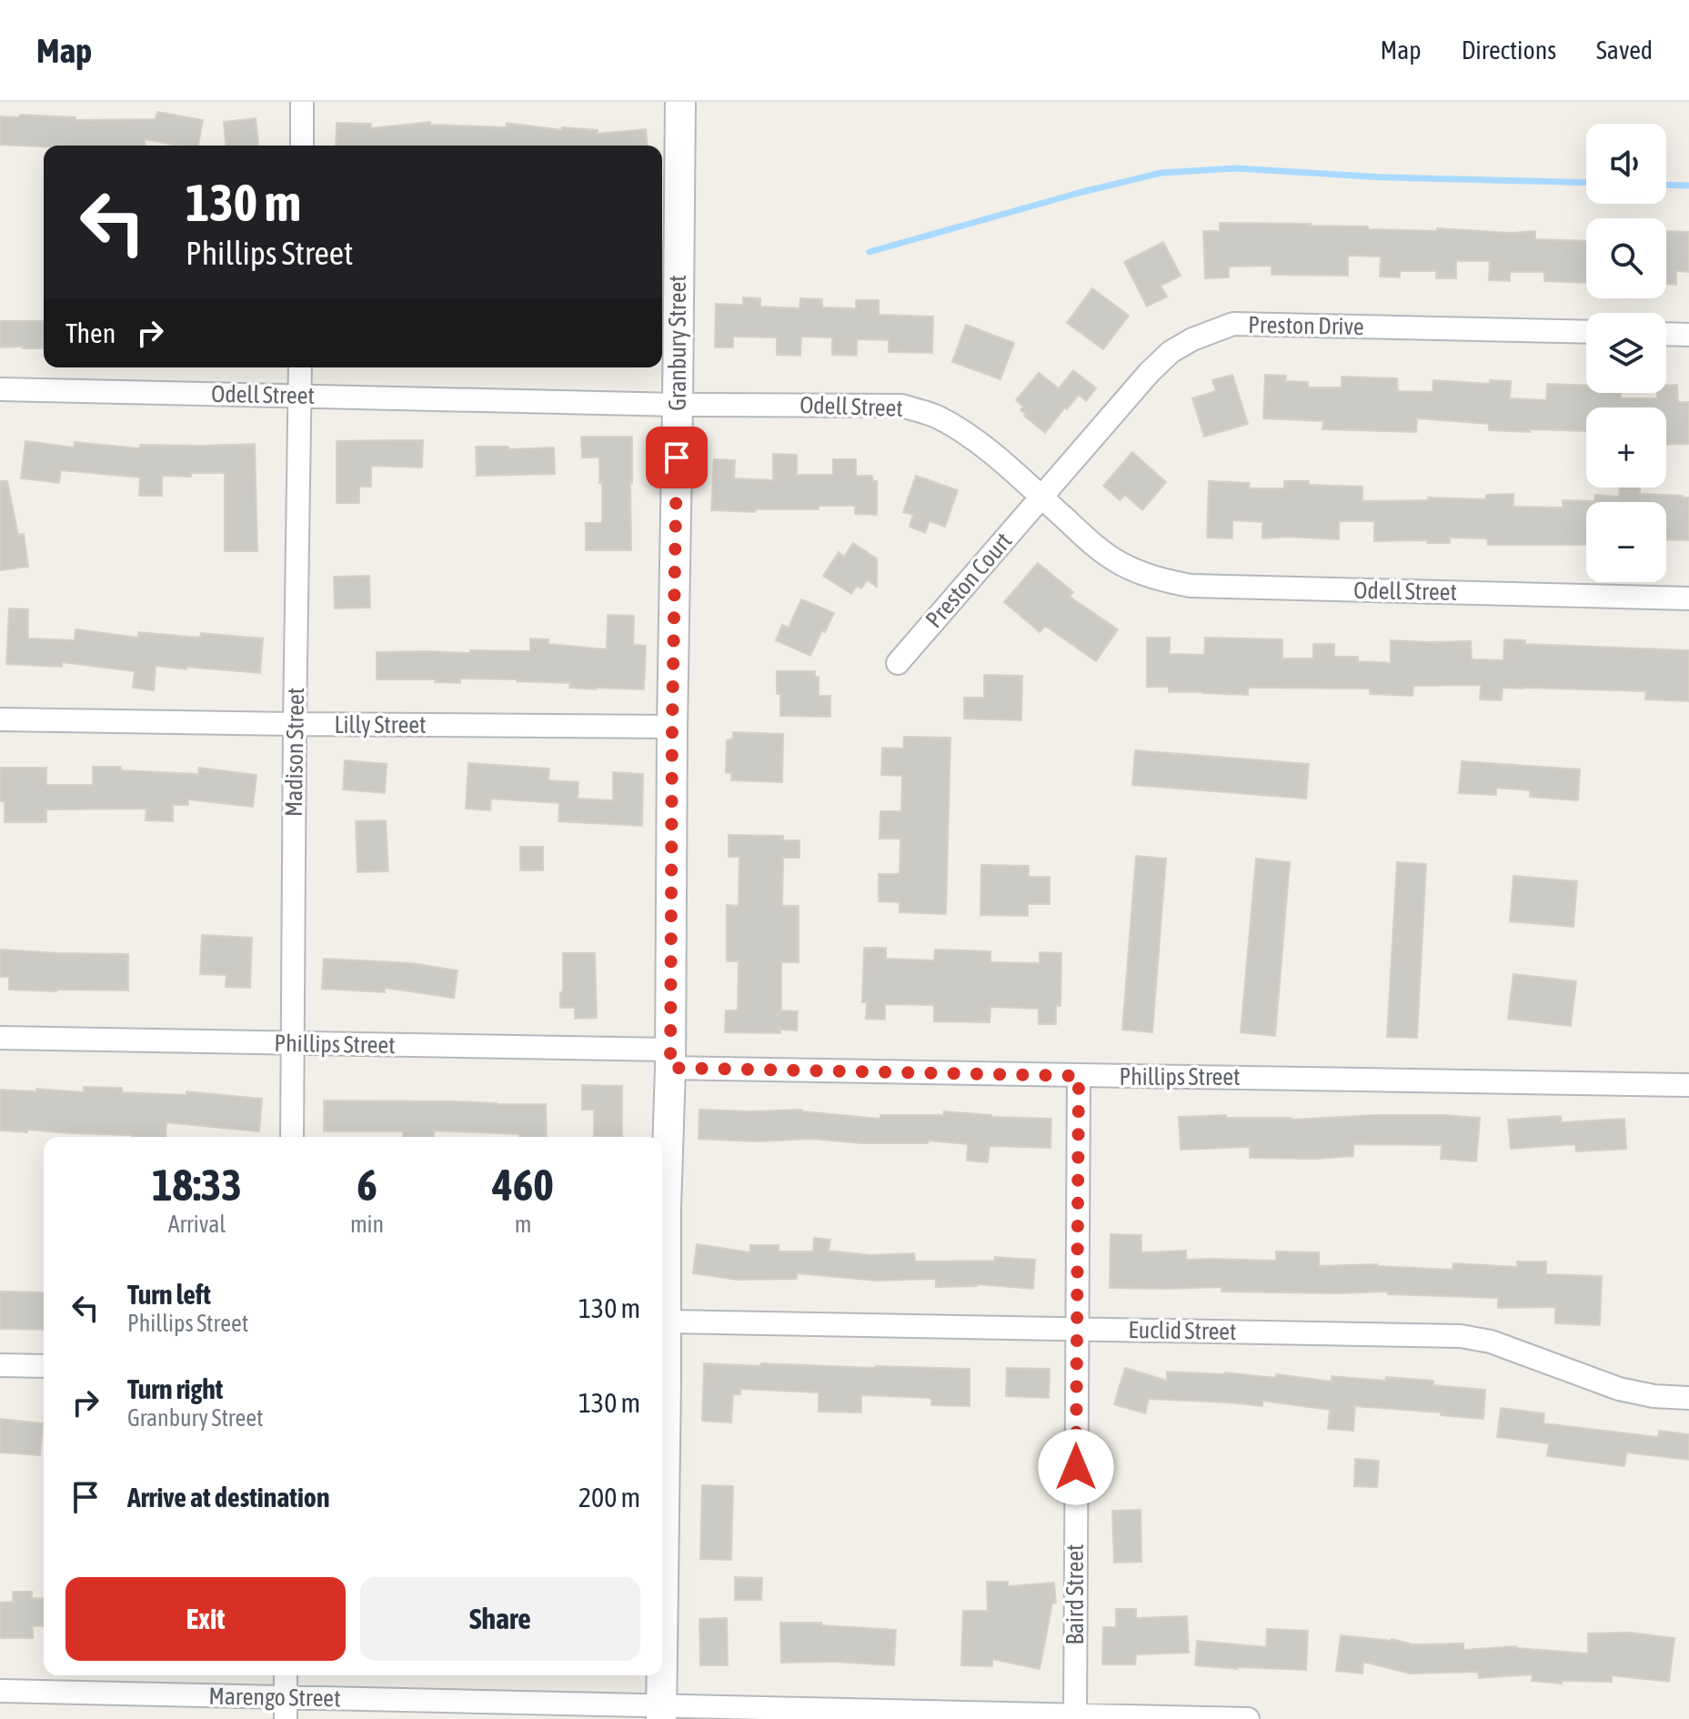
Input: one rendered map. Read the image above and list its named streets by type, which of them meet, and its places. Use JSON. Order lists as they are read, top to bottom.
{
  "streets": {
    "street": [
      "Preston Drive",
      "Granbury Street",
      "Odell Street",
      "Preston Court",
      "Lilly Street",
      "Madison Street",
      "Phillips Street",
      "Euclid Street",
      "Baird Street",
      "Marengo Street"
    ]
  },
  "crossings": [
    ["Preston Drive", "Odell Street"],
    ["Preston Drive", "Preston Court"],
    ["Granbury Street", "Odell Street"],
    ["Granbury Street", "Lilly Street"],
    ["Granbury Street", "Phillips Street"],
    ["Granbury Street", "Euclid Street"],
    ["Granbury Street", "Marengo Street"],
    ["Odell Street", "Preston Court"],
    ["Odell Street", "Madison Street"],
    ["Lilly Street", "Madison Street"],
    ["Madison Street", "Phillips Street"],
    ["Phillips Street", "Baird Street"],
    ["Euclid Street", "Baird Street"],
    ["Baird Street", "Marengo Street"]
  ],
  "page": {
    "header": "Map",
    "nav": ["Map", "Directions", "Saved"],
    "map_buttons": ["+", "−"],
    "turn": ["130 m", "Phillips Street"],
    "then": "Then",
    "eta": [
      "18:33",
      "Arrival",
      "6",
      "min",
      "460",
      "m"
    ],
    "list": [
      {
        "name": "Turn left",
        "note": "Phillips Street",
        "value": "130 m"
      },
      {
        "name": "Turn right",
        "note": "Granbury Street",
        "value": "130 m"
      },
      {
        "name": "Arrive at destination",
        "value": "200 m"
      }
    ],
    "buttons": ["Exit", "Share"]
  }
}
